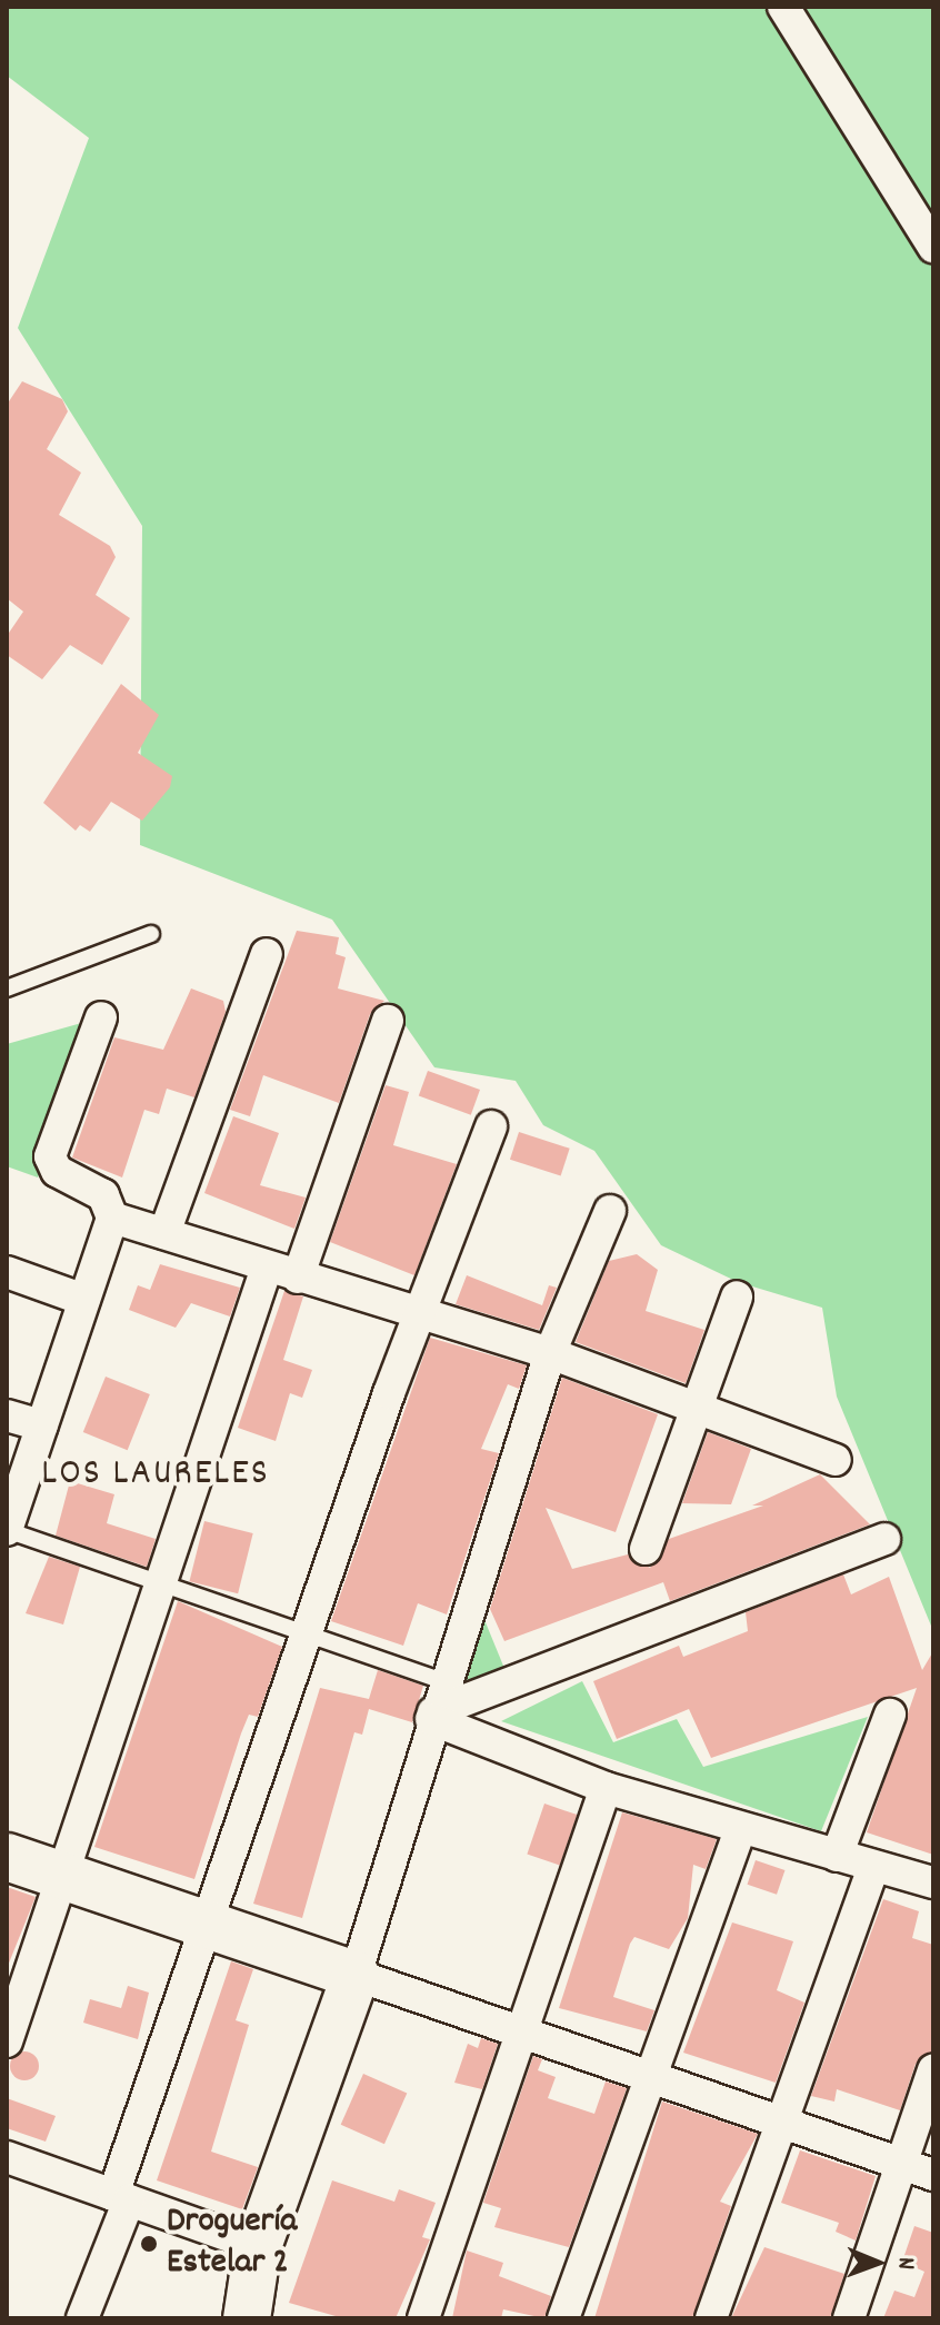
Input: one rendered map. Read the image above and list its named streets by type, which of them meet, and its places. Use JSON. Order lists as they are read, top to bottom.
{
  "districts": ["LOS LAURELES"],
  "places": ["Droguería Estelar 2"],
  "north": "right"
}
